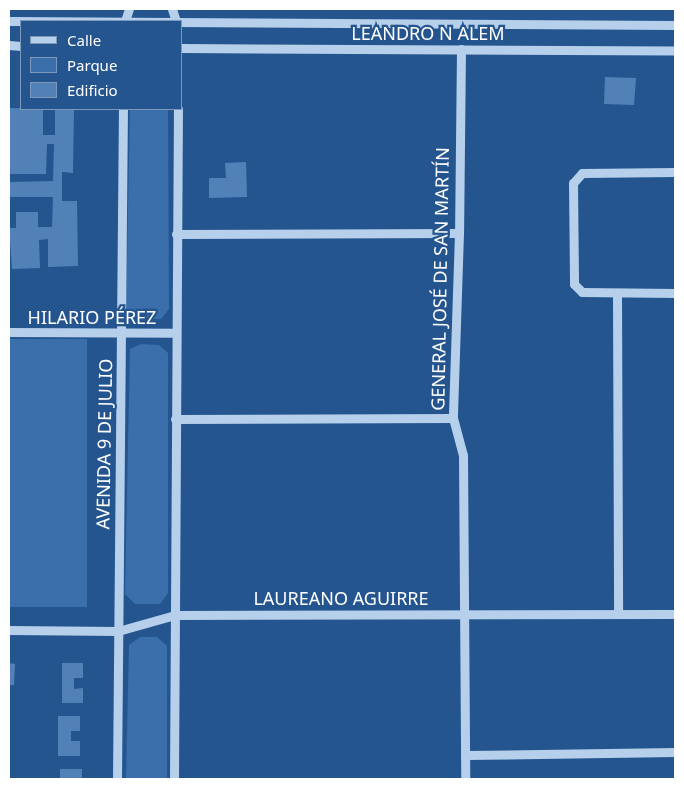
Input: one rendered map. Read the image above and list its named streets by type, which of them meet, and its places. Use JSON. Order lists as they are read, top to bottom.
{
  "streets": {
    "street": [
      "LEANDRO N ALEM",
      "GENERAL JOSÉ DE SAN MARTÍN",
      "HILARIO PÉREZ",
      "AVENIDA 9 DE JULIO",
      "LAUREANO AGUIRRE"
    ]
  },
  "crossings": [
    ["LEANDRO N ALEM", "GENERAL JOSÉ DE SAN MARTÍN"],
    ["GENERAL JOSÉ DE SAN MARTÍN", "LAUREANO AGUIRRE"],
    ["HILARIO PÉREZ", "AVENIDA 9 DE JULIO"],
    ["AVENIDA 9 DE JULIO", "LAUREANO AGUIRRE"]
  ],
  "legend": ["Calle", "Parque", "Edificio"]
}
